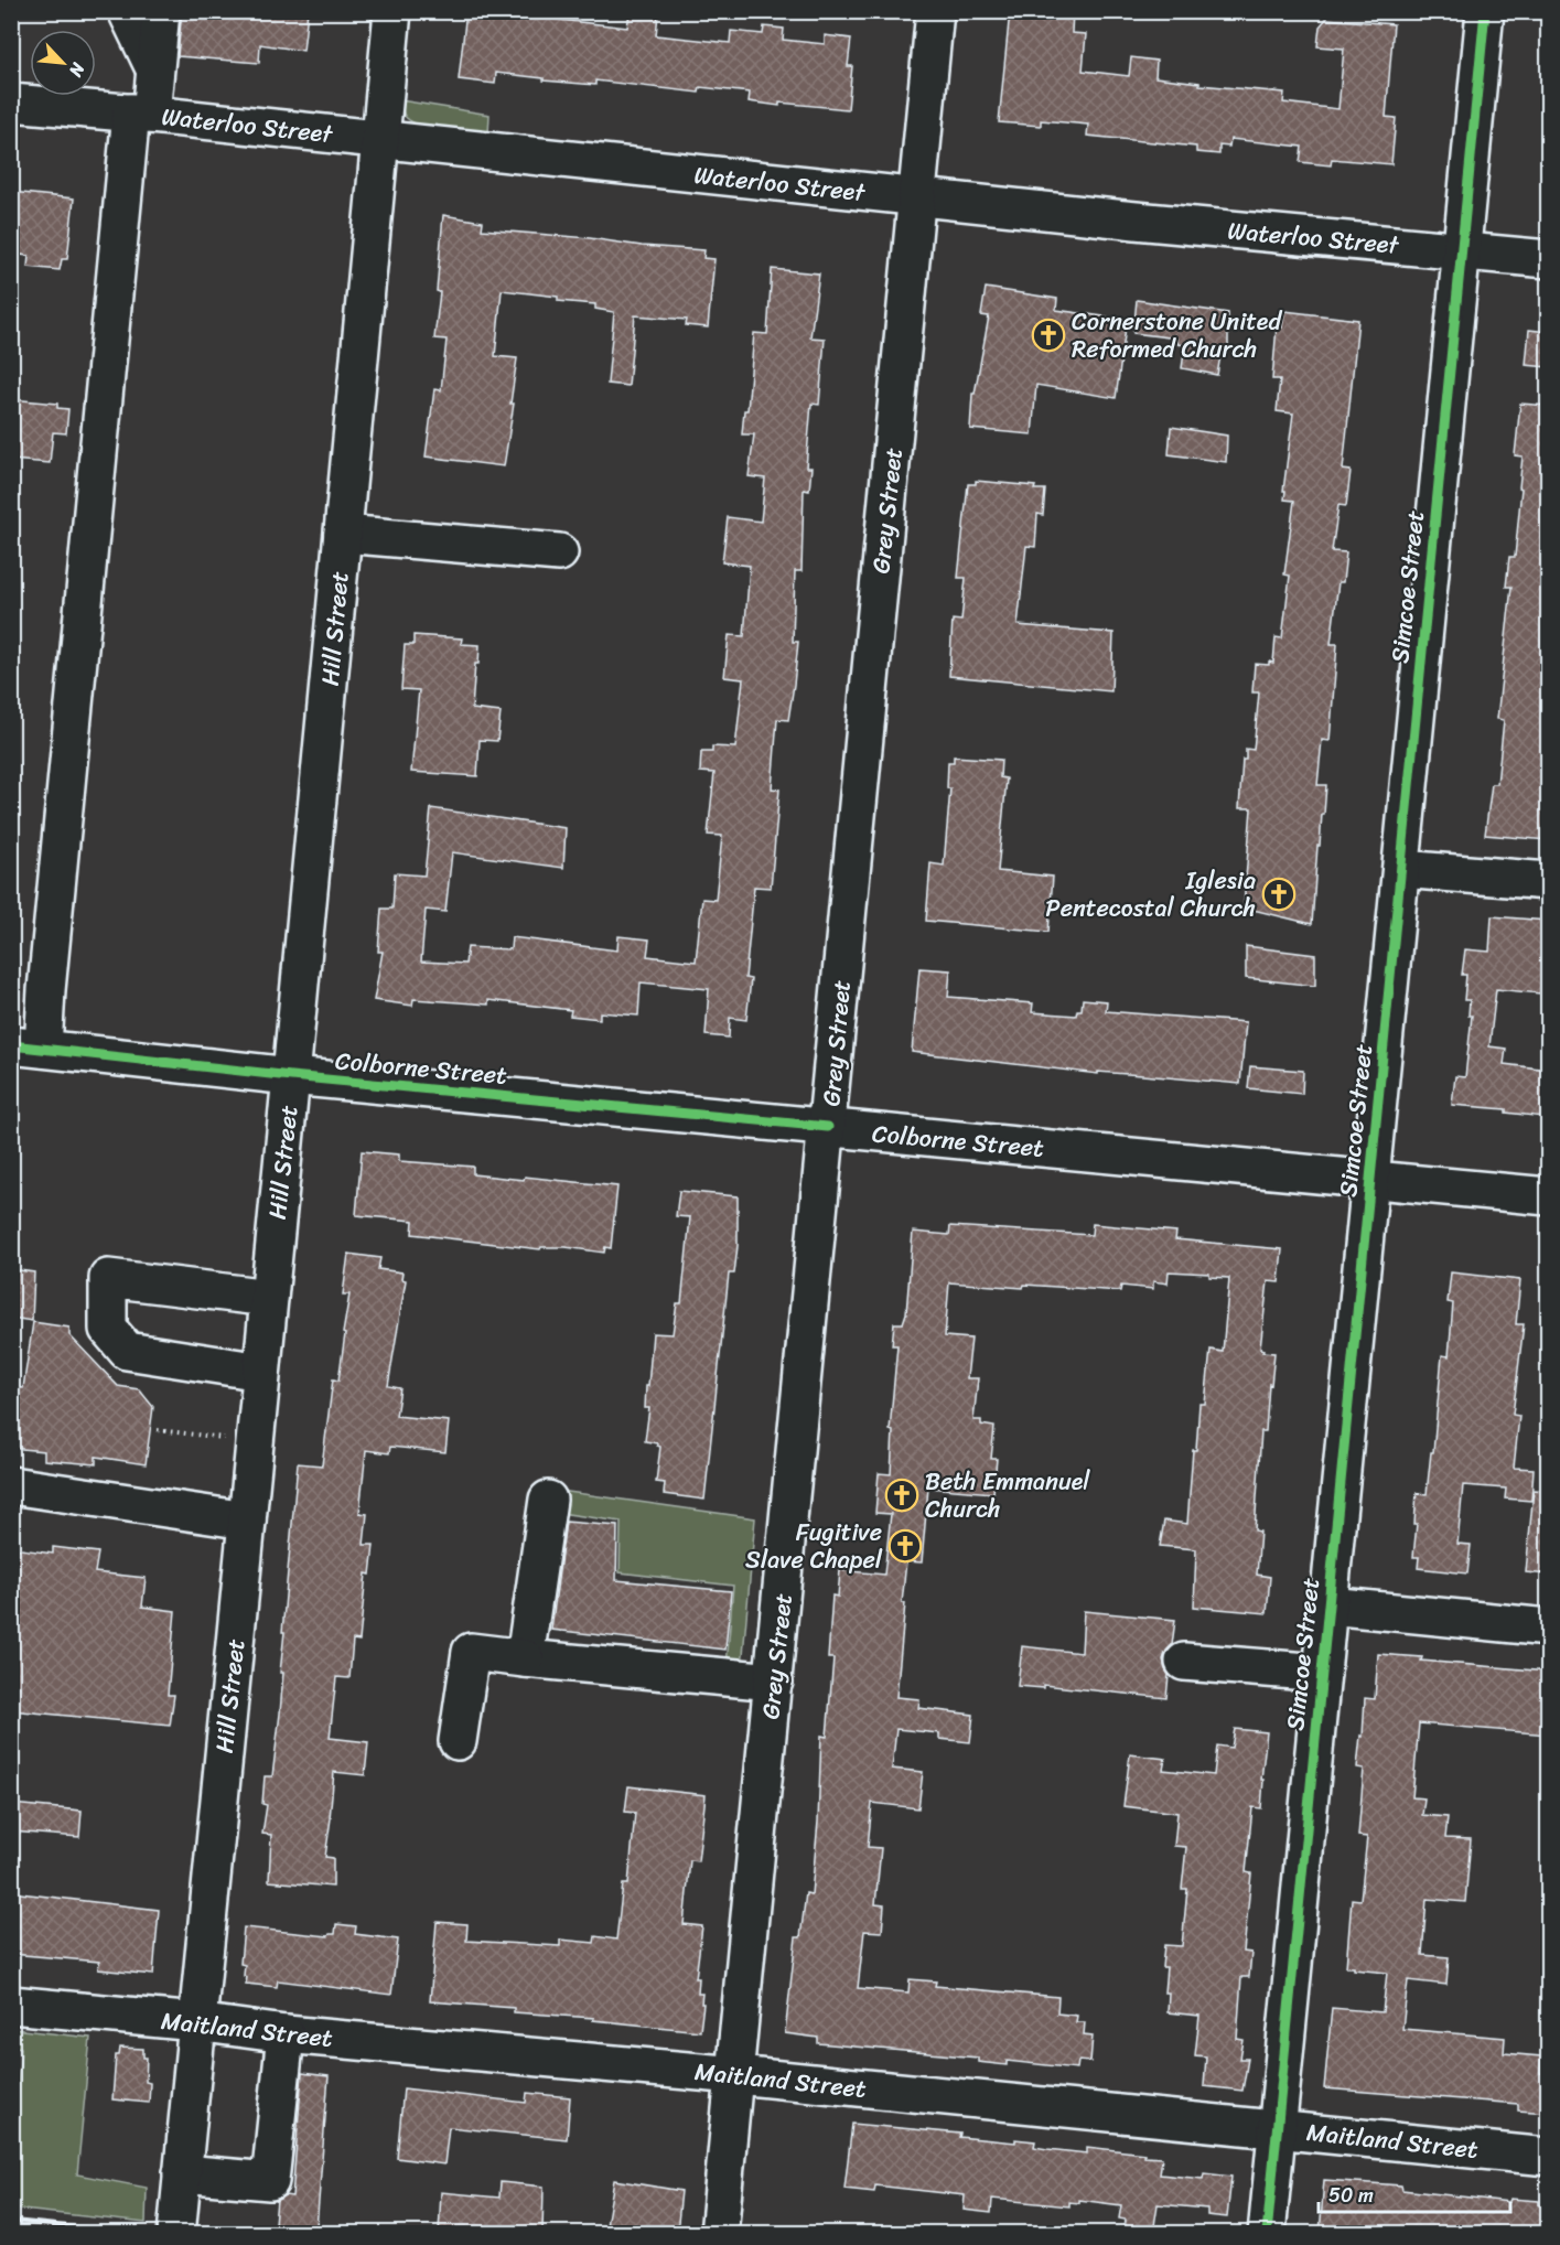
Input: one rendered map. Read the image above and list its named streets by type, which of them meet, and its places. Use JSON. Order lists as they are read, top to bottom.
{
  "streets": {
    "street": [
      "Waterloo Street",
      "Grey Street",
      "Simcoe Street",
      "Hill Street",
      "Colborne Street",
      "Maitland Street"
    ]
  },
  "crossings": [
    ["Waterloo Street", "Grey Street"],
    ["Waterloo Street", "Simcoe Street"],
    ["Waterloo Street", "Hill Street"],
    ["Grey Street", "Colborne Street"],
    ["Grey Street", "Maitland Street"],
    ["Simcoe Street", "Colborne Street"],
    ["Simcoe Street", "Maitland Street"],
    ["Hill Street", "Colborne Street"],
    ["Hill Street", "Maitland Street"]
  ],
  "places": {
    "church": [
      "Cornerstone United Reformed Church",
      "Iglesia Pentecostal Church",
      "Beth Emmanuel Church",
      "Fugitive Slave Chapel"
    ]
  },
  "scale_bar": "50 m",
  "north": "bottom right"
}
